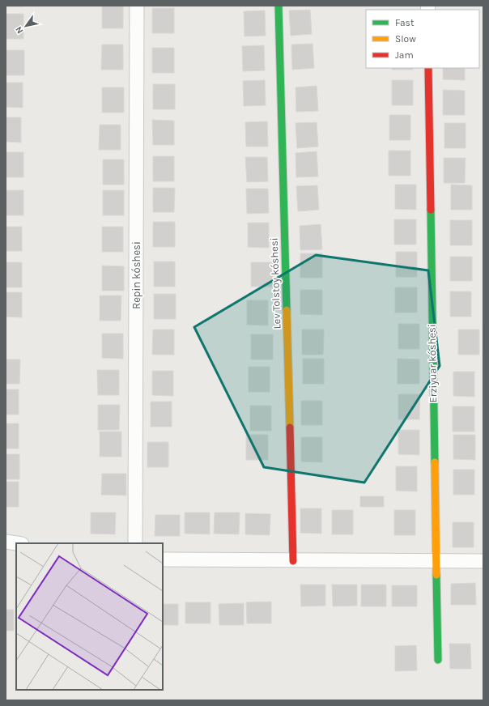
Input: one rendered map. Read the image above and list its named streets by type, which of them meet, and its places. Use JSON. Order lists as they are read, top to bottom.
{
  "streets": {
    "street": ["Repin kóshesi", "Lev Tolstoy kóshesi", "Erziyuar kóshesi"]
  },
  "legend": ["Fast", "Slow", "Jam"],
  "north": "bottom left"
}
